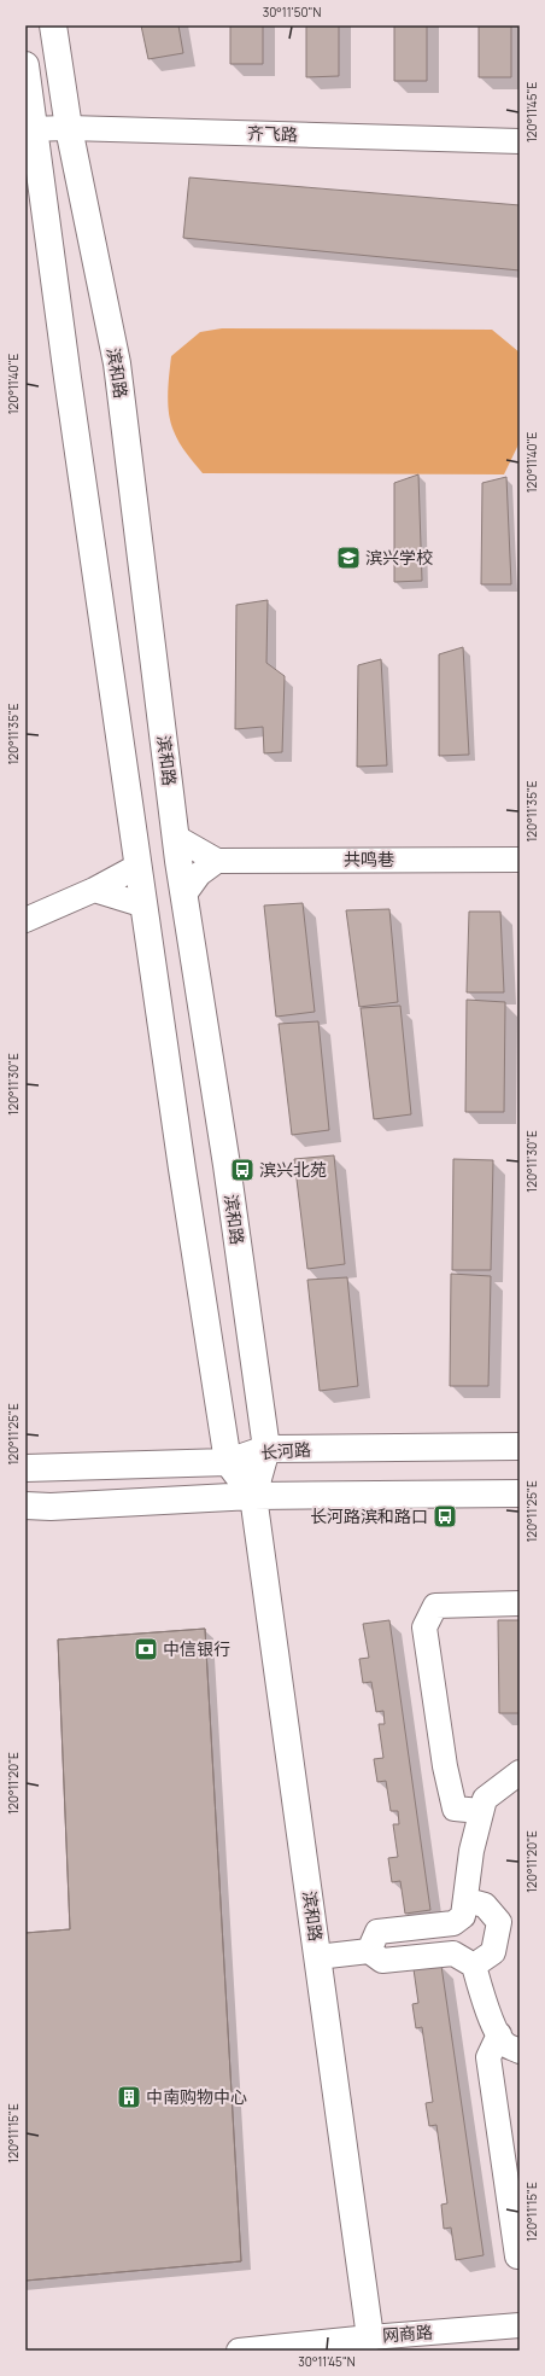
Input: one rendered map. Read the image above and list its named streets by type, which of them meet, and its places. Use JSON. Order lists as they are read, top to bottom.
{
  "streets": {
    "main road": ["滨和路", "长河路"],
    "street": ["齐飞路", "共鸣巷", "网商路"]
  },
  "crossings": [
    ["齐飞路", "滨和路"],
    ["滨和路", "共鸣巷"],
    ["滨和路", "长河路"],
    ["滨和路", "网商路"]
  ],
  "places": {
    "school or university": ["滨兴学校"],
    "bus stop": ["滨兴北苑", "长河路滨和路口"],
    "bank": ["中信银行"],
    "building": ["中南购物中心"]
  },
  "coordinates": [
    "30°11'50\"N",
    "120°11'45\"E",
    "120°11'40\"E",
    "120°11'35\"E",
    "120°11'30\"E",
    "120°11'25\"E",
    "120°11'20\"E",
    "120°11'15\"E",
    "30°11'45\"N"
  ]
}
